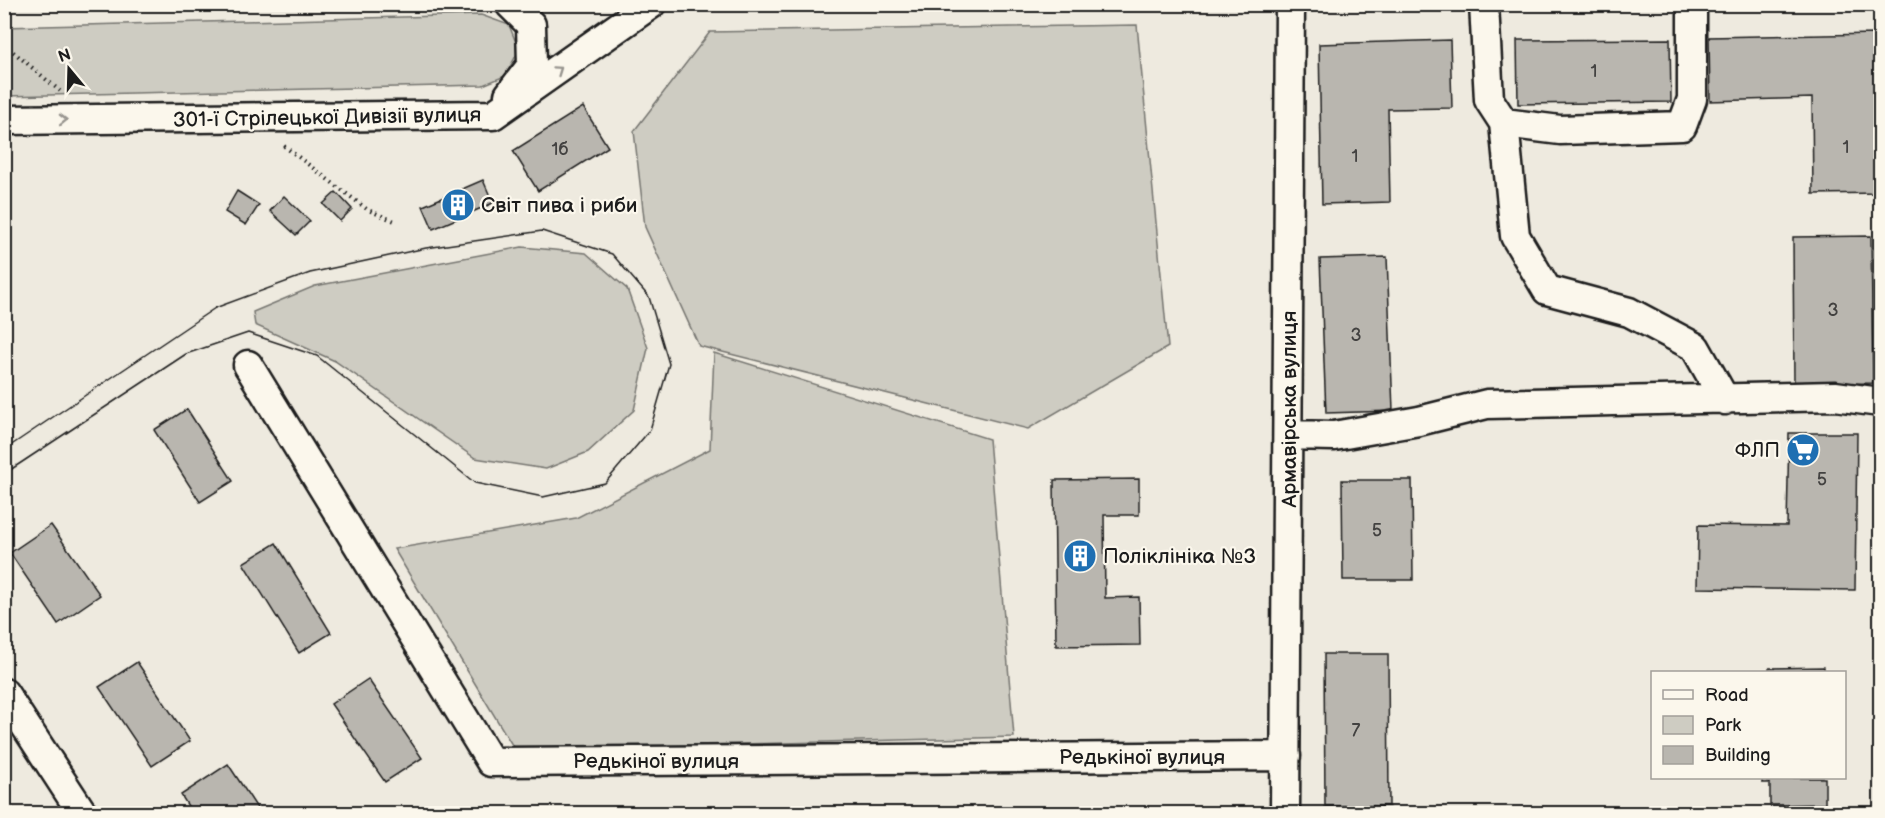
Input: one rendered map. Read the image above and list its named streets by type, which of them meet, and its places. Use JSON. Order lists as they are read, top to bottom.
{
  "streets": {
    "street": ["301-ї Стрілецької Дивізії вулиця", "Армавірська вулиця", "Редькіної вулиця"]
  },
  "crossings": [
    ["Армавірська вулиця", "Редькіної вулиця"]
  ],
  "one_way": ["301-ї Стрілецької Дивізії вулиця"],
  "places": {
    "building": ["Світ пива і риби", "Поліклініка №3"],
    "supermarket": ["ФЛП"]
  },
  "house_numbers": [
    "1",
    "1",
    "1б",
    "1",
    "3",
    "3",
    "5",
    "5",
    "7"
  ],
  "legend": ["Road", "Park", "Building"],
  "north": "top"
}
